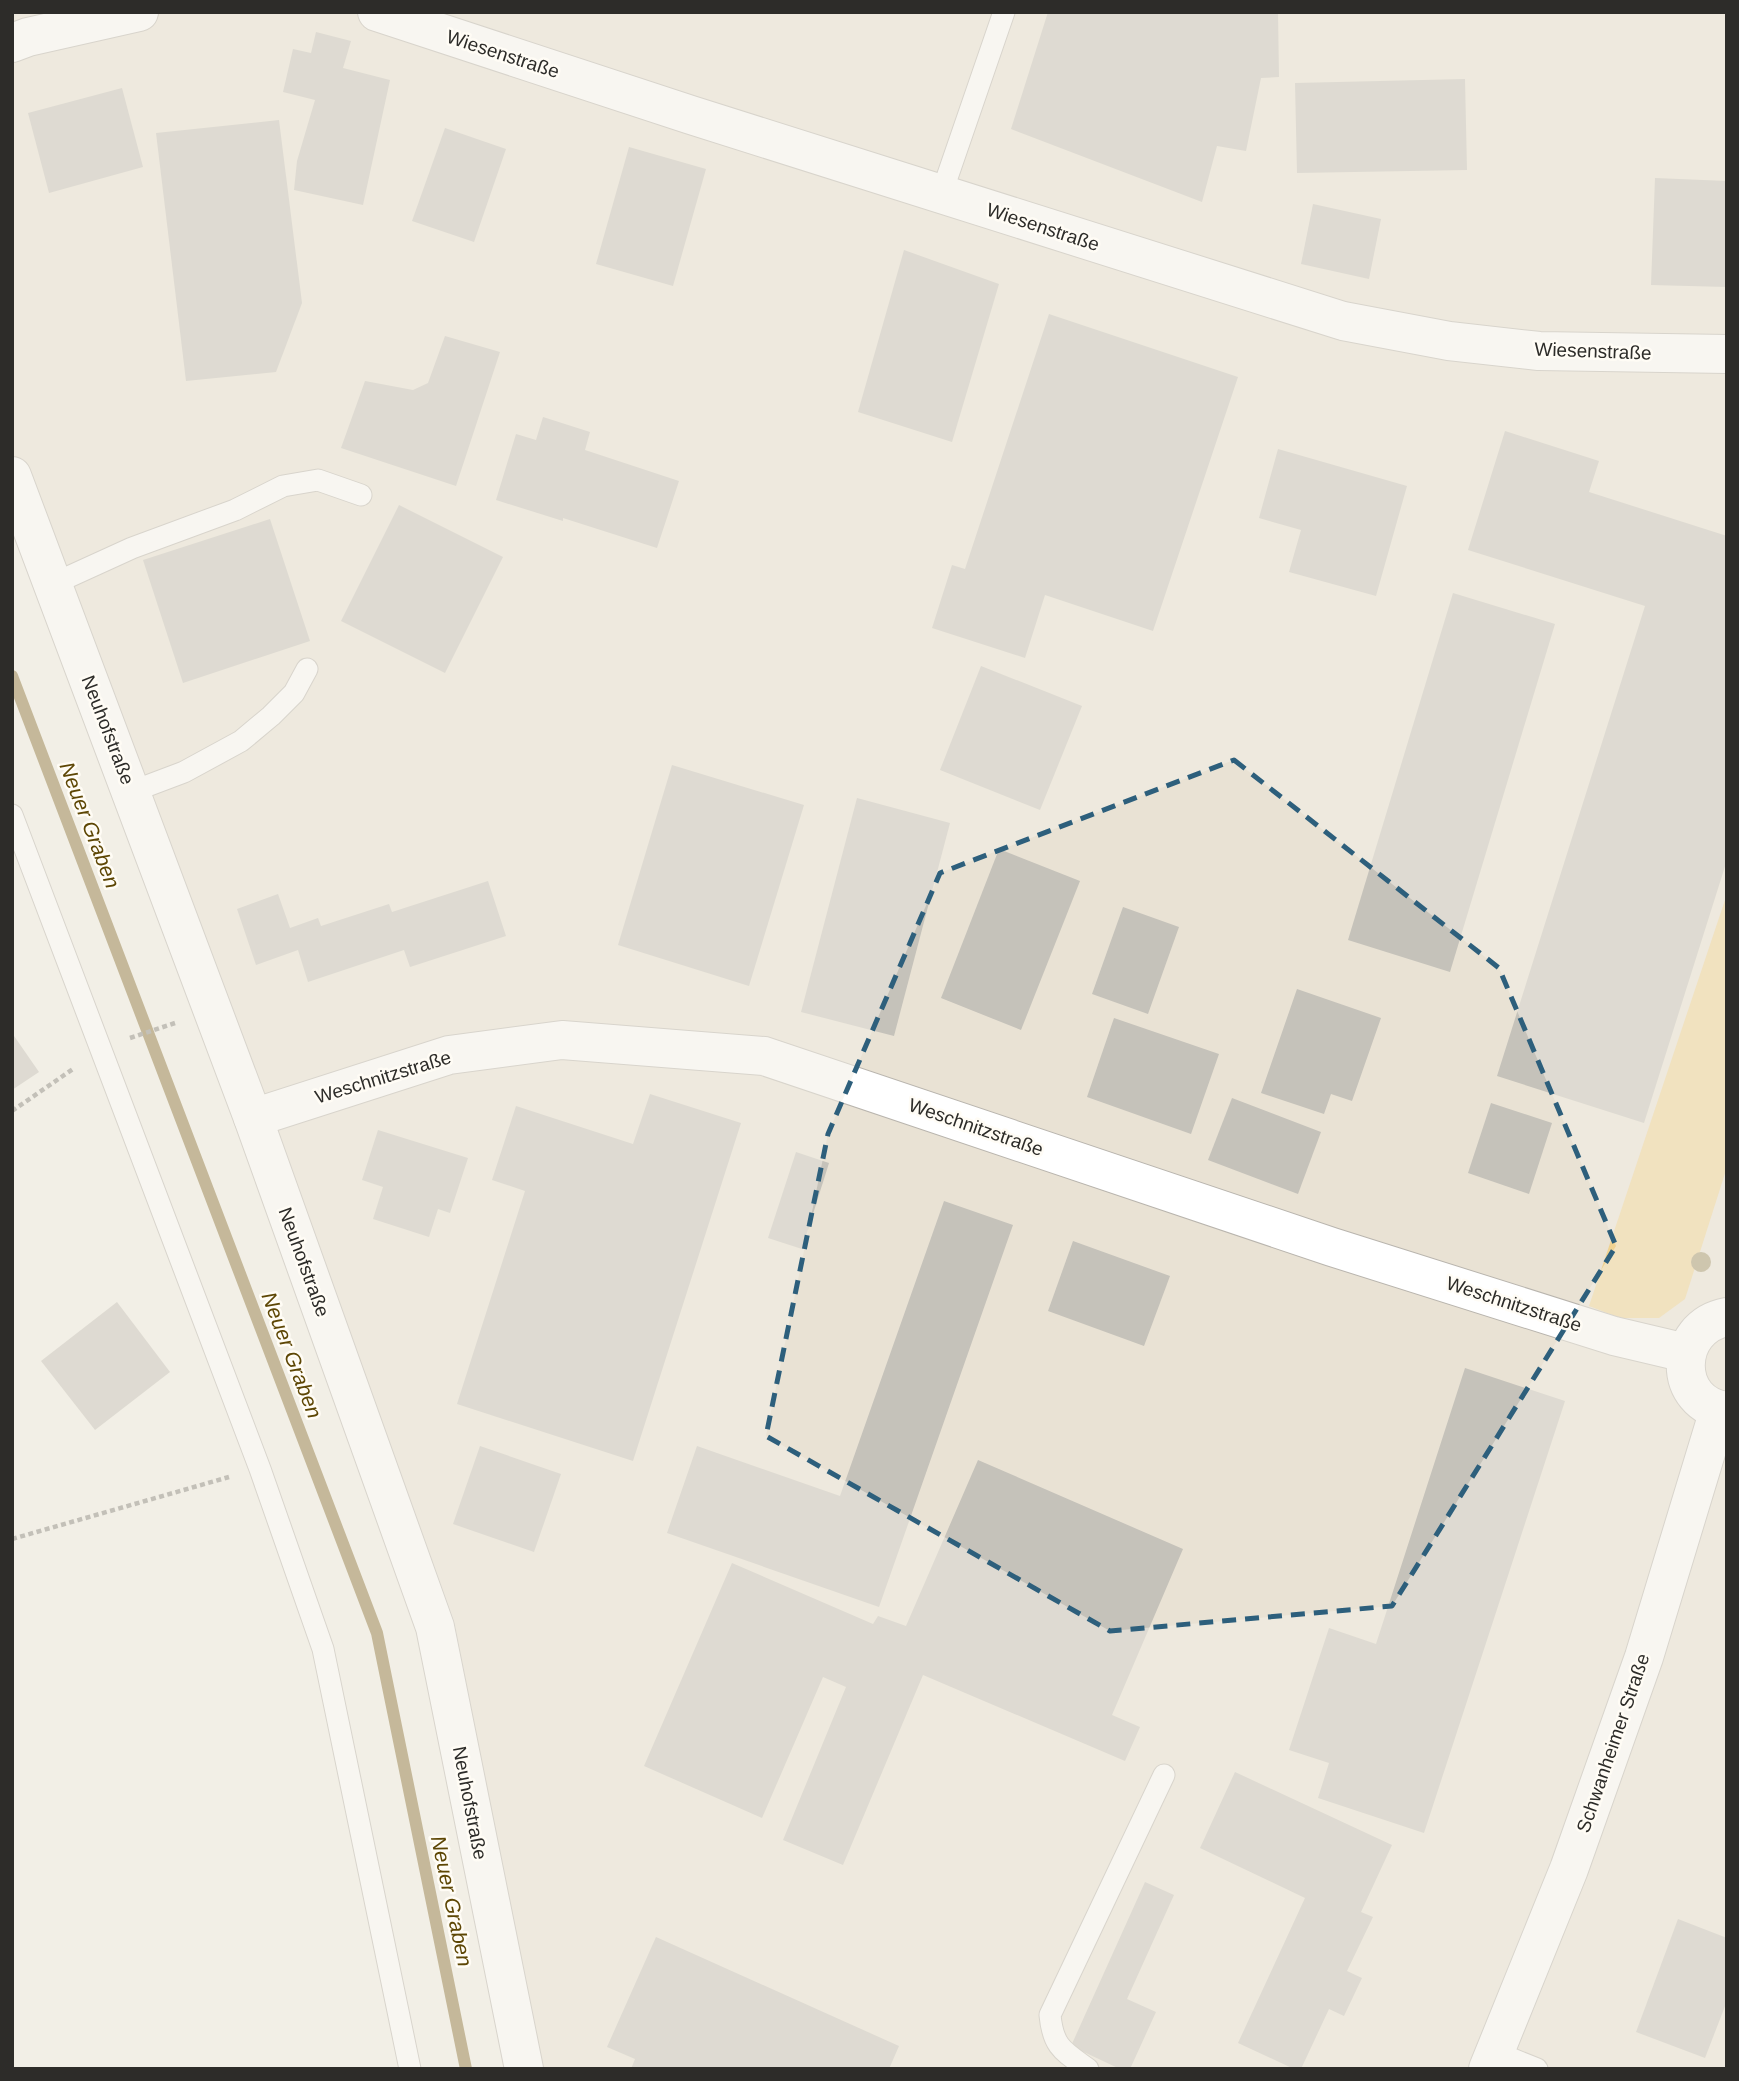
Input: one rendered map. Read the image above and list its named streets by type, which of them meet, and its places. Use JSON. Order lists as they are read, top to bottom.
{
  "streets": {
    "street": [
      "Wiesenstraße",
      "Neuhofstraße",
      "Weschnitzstraße",
      "Schwanheimer Straße"
    ]
  },
  "crossings": [
    ["Neuhofstraße", "Weschnitzstraße"],
    ["Weschnitzstraße", "Schwanheimer Straße"]
  ],
  "water": ["Neuer Graben"]
}
